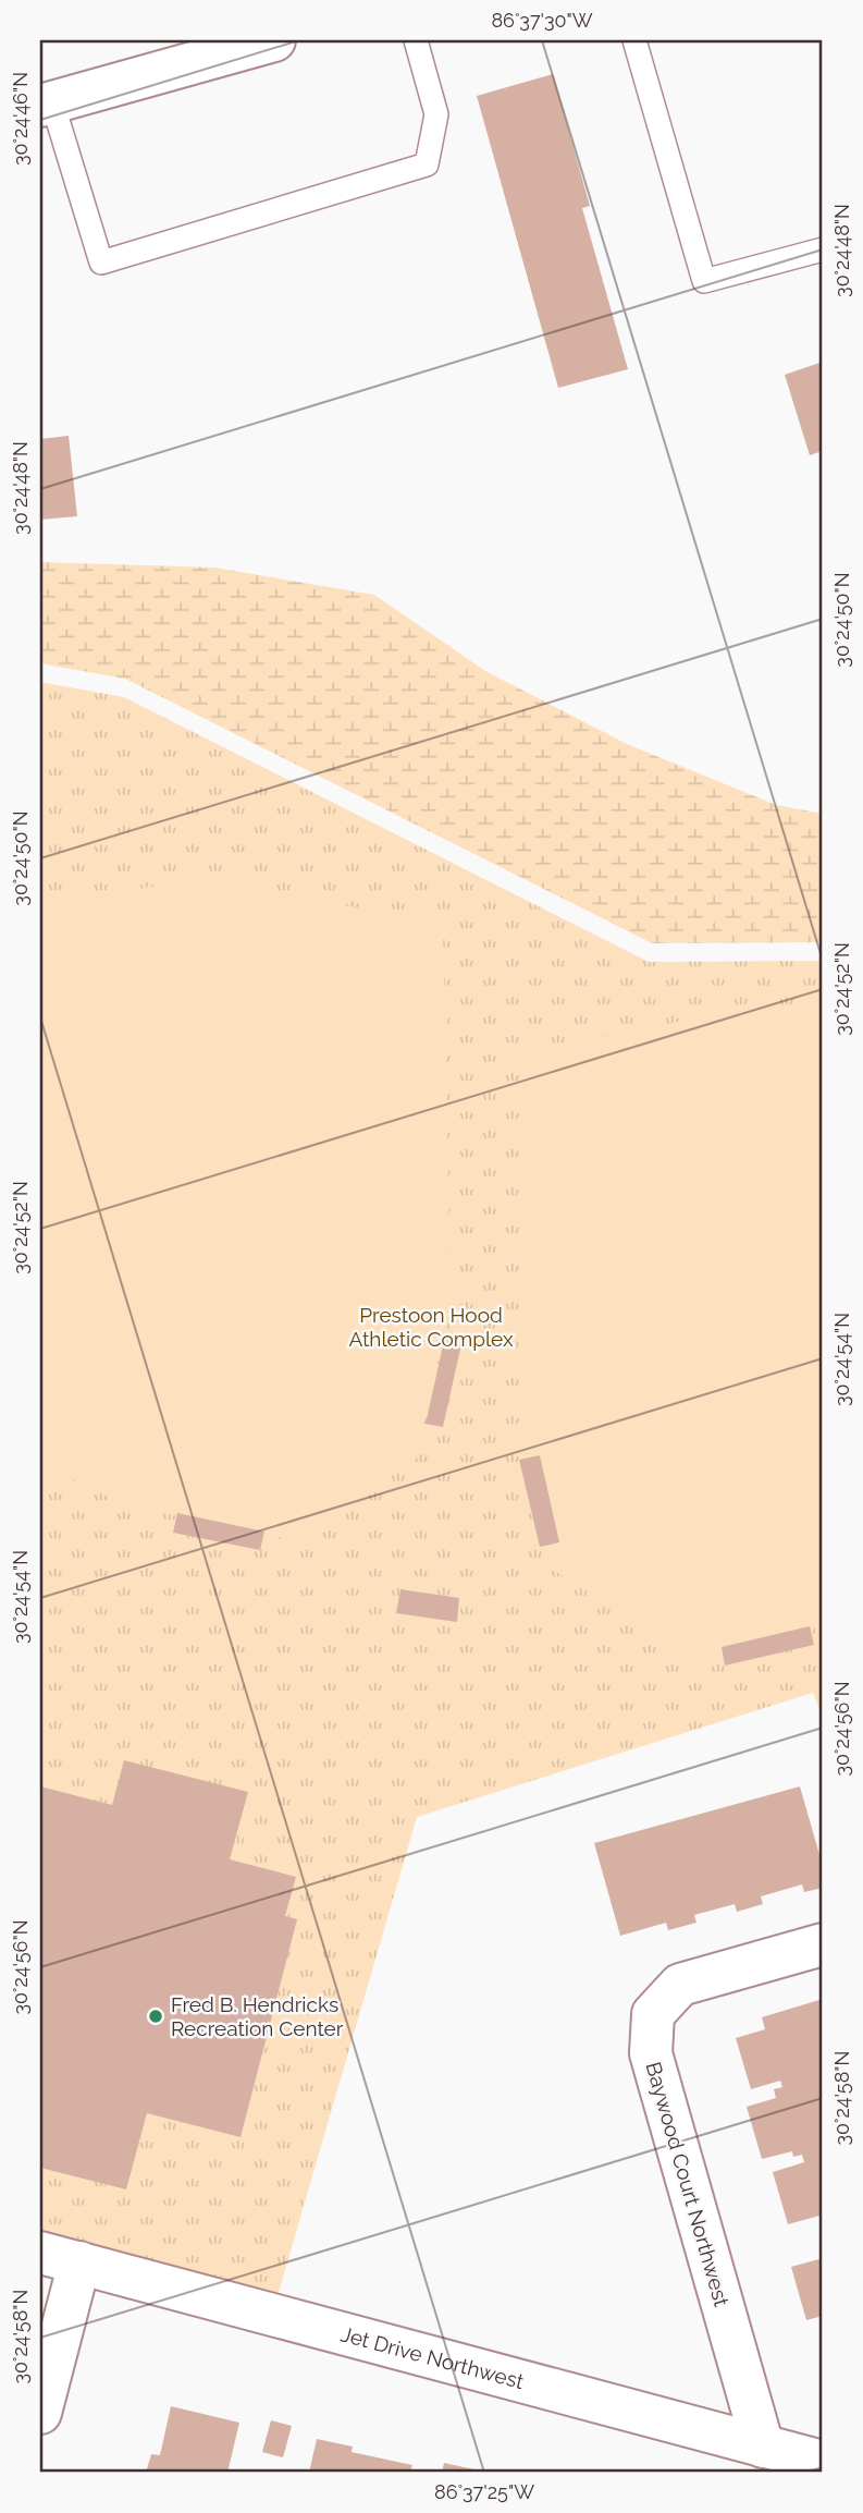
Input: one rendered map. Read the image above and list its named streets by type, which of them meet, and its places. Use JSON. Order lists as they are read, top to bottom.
{
  "streets": {
    "street": ["Baywood Court Northwest", "Jet Drive Northwest"]
  },
  "crossings": [
    ["Baywood Court Northwest", "Jet Drive Northwest"]
  ],
  "parks": ["Prestoon Hood Athletic Complex"],
  "places": ["Fred B. Hendricks Recreation Center"],
  "coordinates": [
    "86°37'30\"W",
    "30°24'46\"N",
    "30°24'48\"N",
    "30°24'50\"N",
    "30°24'52\"N",
    "30°24'54\"N",
    "30°24'56\"N",
    "30°24'58\"N",
    "86°37'25\"W"
  ]
}
